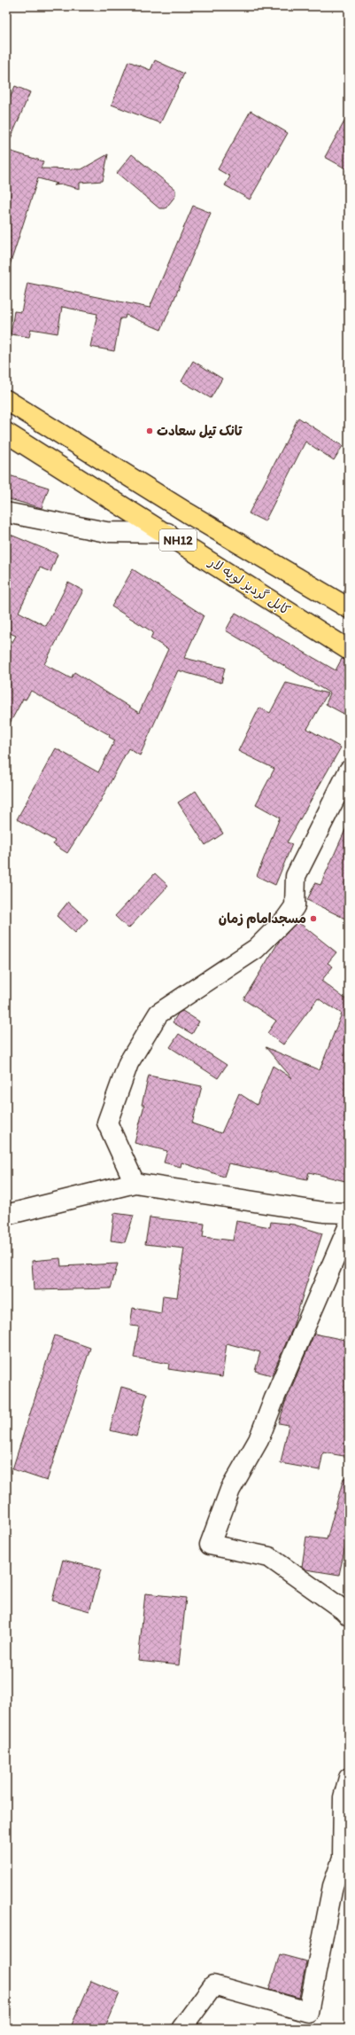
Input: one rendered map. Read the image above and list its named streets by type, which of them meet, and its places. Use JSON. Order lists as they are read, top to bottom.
{
  "streets": {
    "highway": ["NH12", "کابل گردیز لویه لار"]
  },
  "places": ["تانک تیل سعادت", "مسجدامام زمان"]
}
